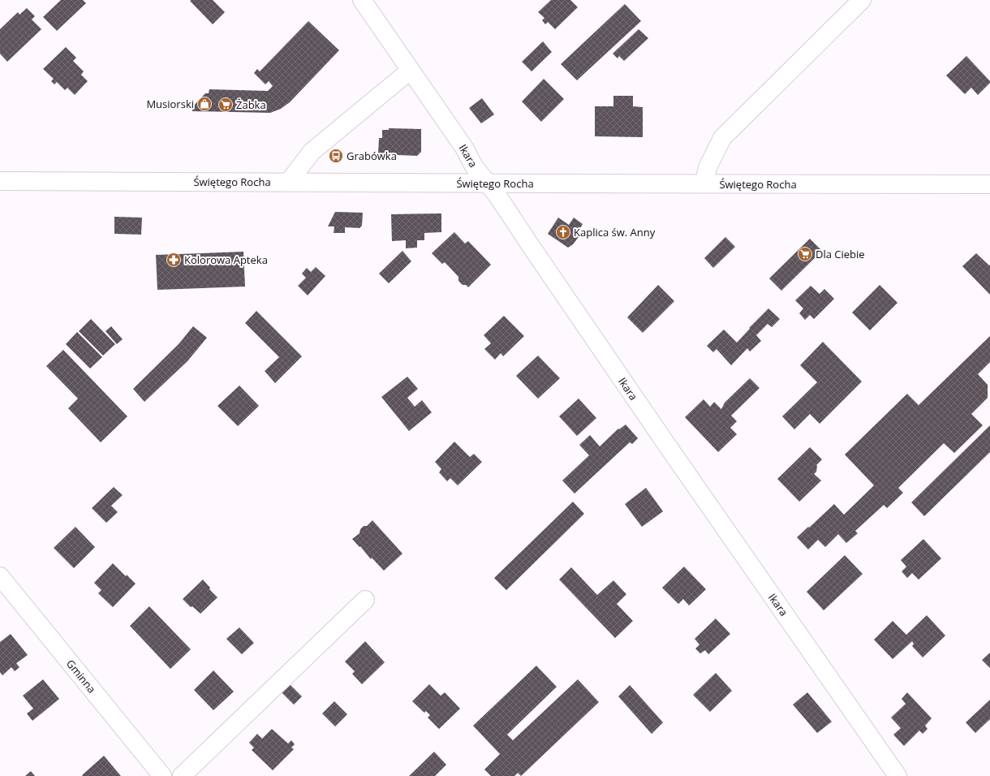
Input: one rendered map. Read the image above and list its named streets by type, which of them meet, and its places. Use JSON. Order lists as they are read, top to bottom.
{
  "streets": {
    "street": ["Ikara", "Świętego Rocha", "Gminna"]
  },
  "crossings": [
    ["Ikara", "Świętego Rocha"]
  ],
  "places": {
    "shop": ["Musiorski"],
    "supermarket": ["Żabka", "Dla Ciebie"],
    "bus stop": ["Grabówka"],
    "church": ["Kaplica św. Anny"],
    "pharmacy": ["Kolorowa Apteka"]
  }
}
